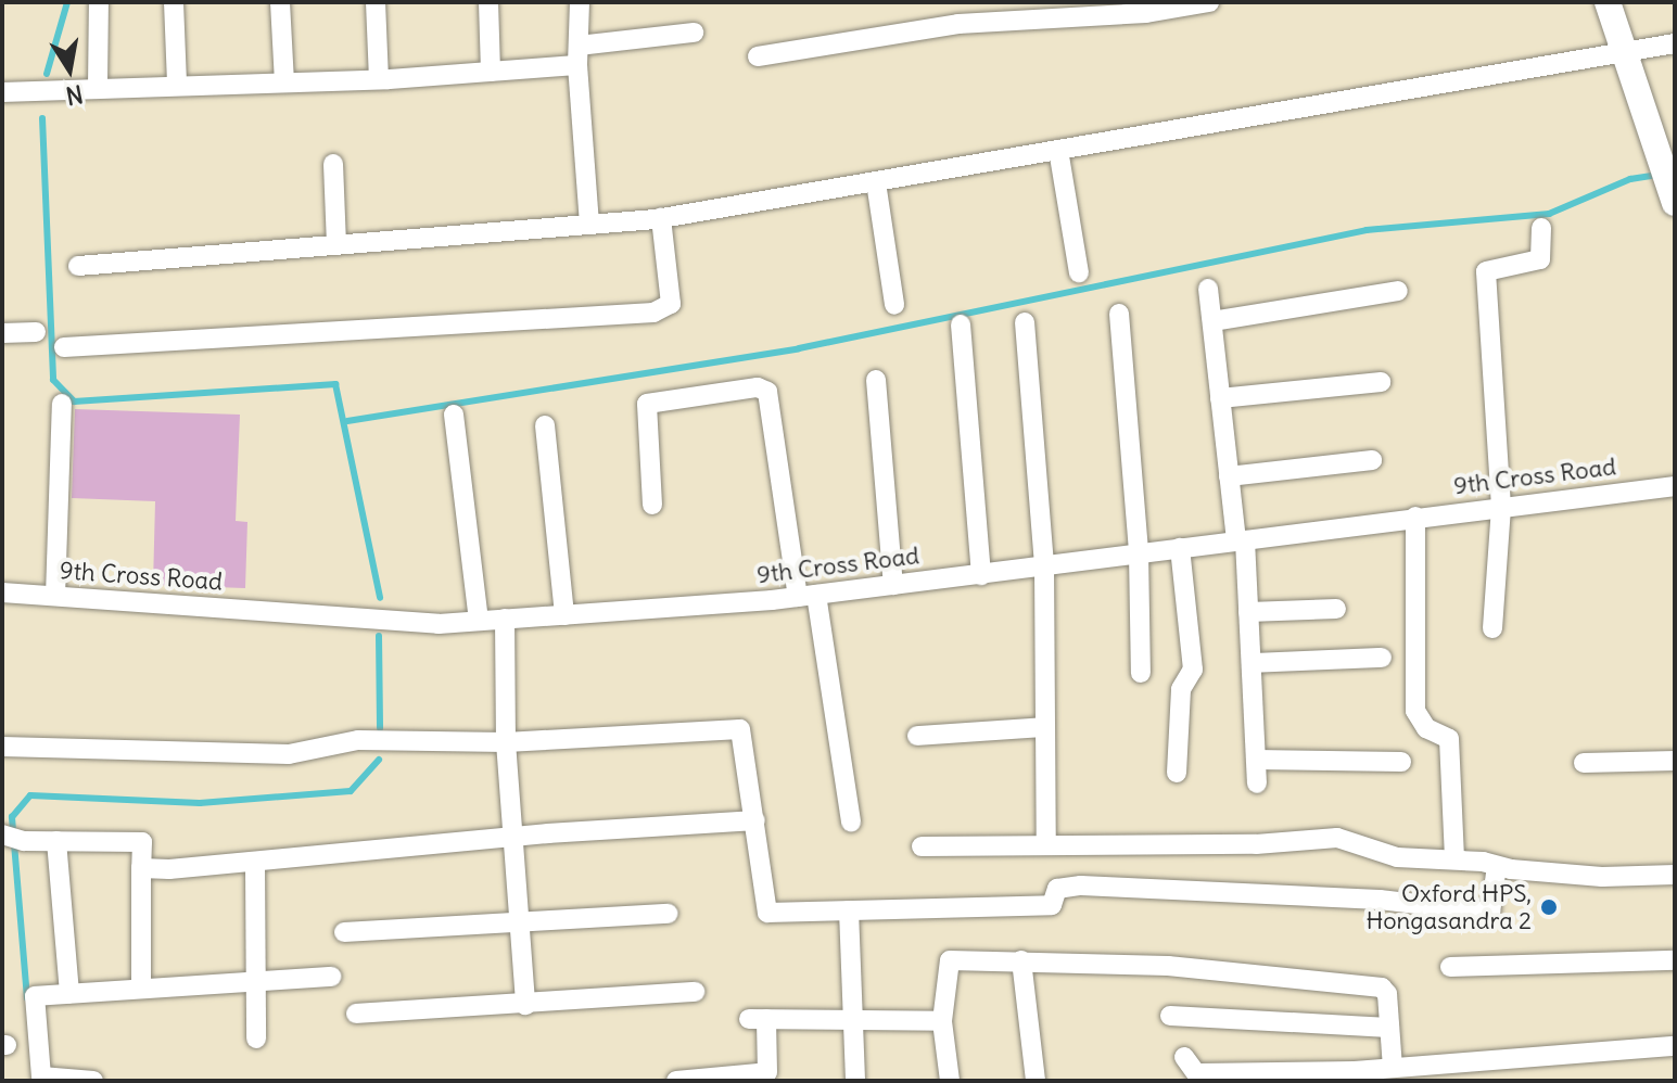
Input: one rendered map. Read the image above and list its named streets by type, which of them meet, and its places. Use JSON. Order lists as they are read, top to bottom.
{
  "streets": {
    "street": ["9th Cross Road"]
  },
  "places": ["Oxford HPS, Hongasandra 2"],
  "north": "bottom"
}
